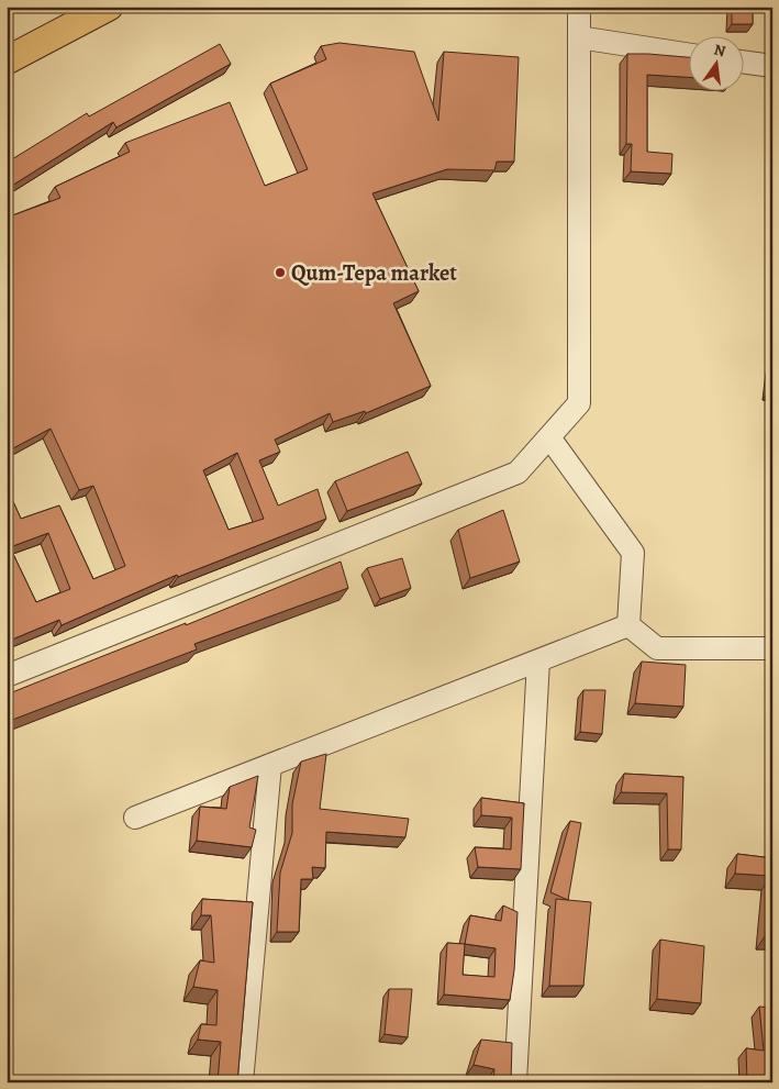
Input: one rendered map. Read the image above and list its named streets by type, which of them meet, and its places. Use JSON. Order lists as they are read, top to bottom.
{
  "places": ["Qum-Tepa market"],
  "north": "top"
}
